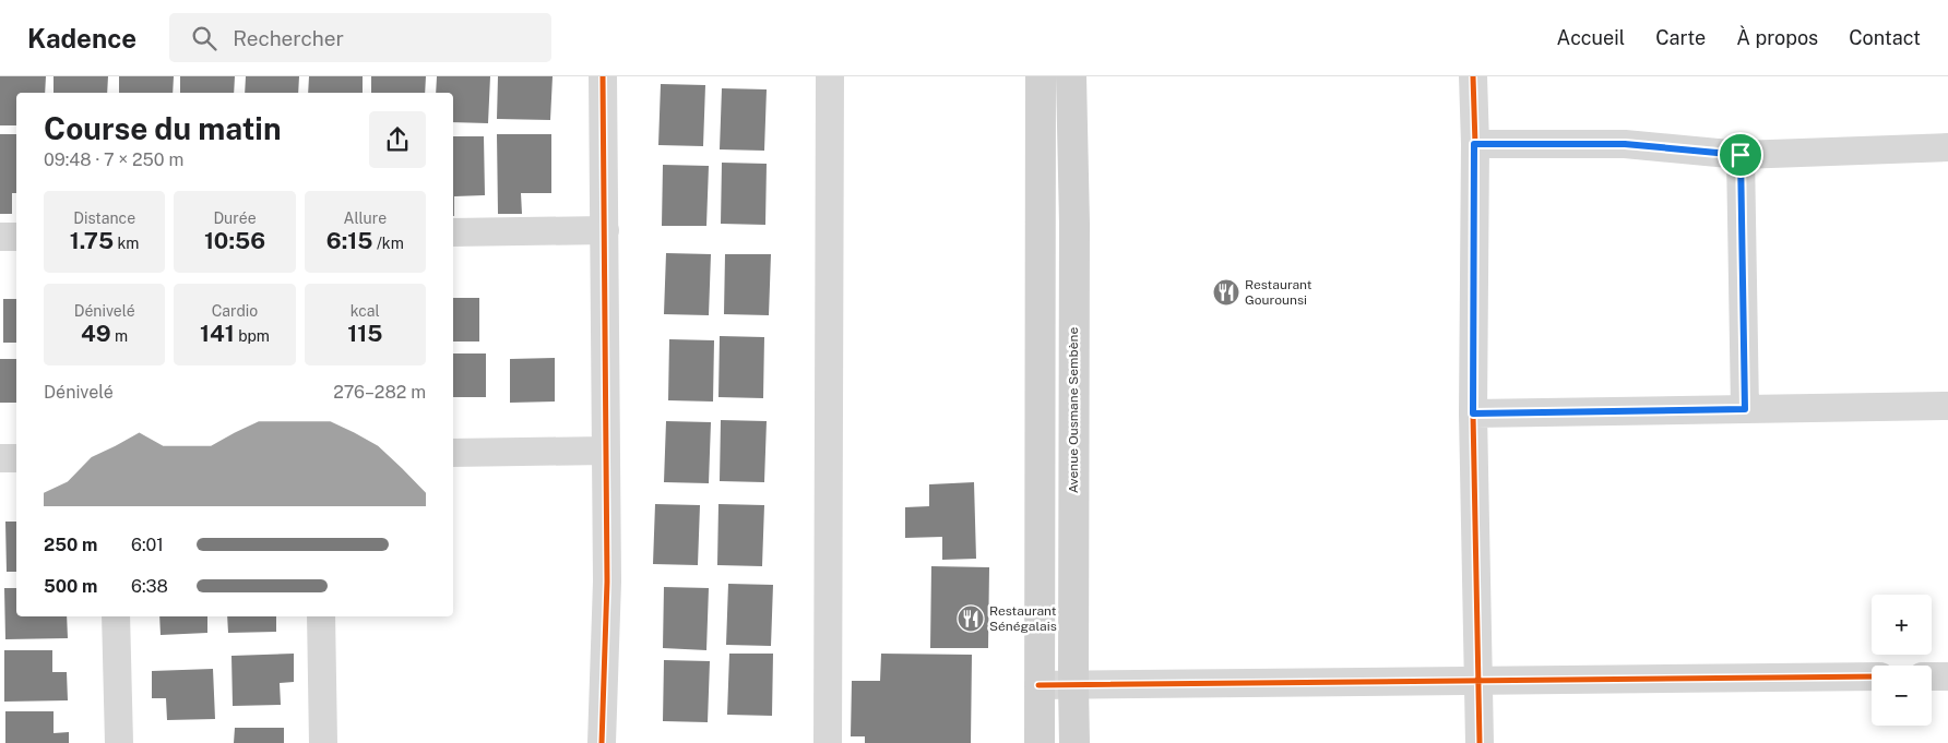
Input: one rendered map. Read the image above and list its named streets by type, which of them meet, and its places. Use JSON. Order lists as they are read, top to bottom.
{
  "streets": {
    "main road": ["Avenue Ousmane Sembène"]
  },
  "places": {
    "restaurant": ["Restaurant Gourounsi", "Restaurant Sénégalais"]
  },
  "page": {
    "header": "Kadence",
    "search": "Rechercher",
    "nav": [
      "Accueil",
      "Carte",
      "À propos",
      "Contact"
    ],
    "heading": ["Course du matin", "09:48 · 7 × 250 m"],
    "stats": [
      ["Distance", "1.75 km"],
      ["Durée", "10:56"],
      ["Allure", "6:15 /km"],
      ["Dénivelé", "49 m"],
      ["Cardio", "141 bpm"],
      ["kcal", "115"]
    ],
    "chart": ["Dénivelé", "276–282 m"],
    "list": [
      {
        "name": "250 m",
        "note": "6:01"
      },
      {
        "name": "500 m",
        "note": "6:38"
      }
    ],
    "map_buttons": ["+", "−"]
  }
}
